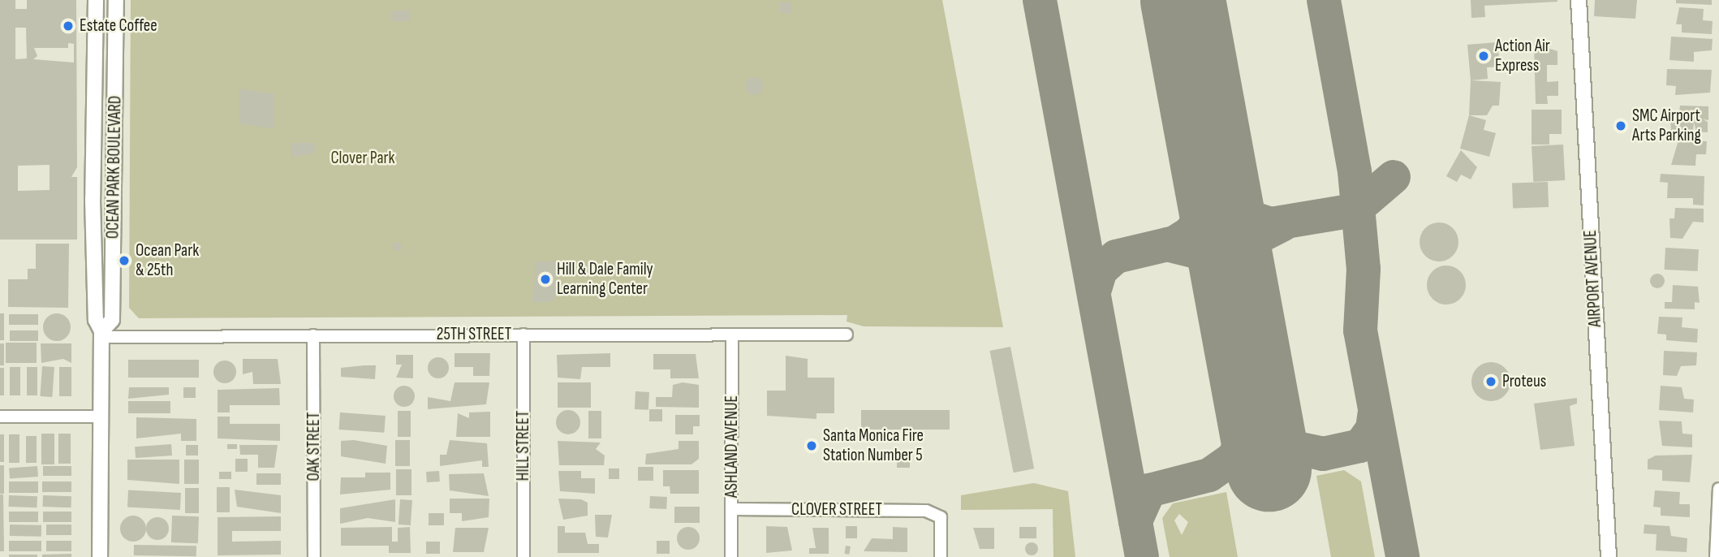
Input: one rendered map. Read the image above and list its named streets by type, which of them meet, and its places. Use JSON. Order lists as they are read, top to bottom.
{
  "streets": {
    "street": [
      "OCEAN PARK BOULEVARD",
      "AIRPORT AVENUE",
      "25TH STREET",
      "HILL STREET",
      "OAK STREET",
      "ASHLAND AVENUE",
      "CLOVER STREET"
    ]
  },
  "crossings": [
    ["OCEAN PARK BOULEVARD", "25TH STREET"],
    ["25TH STREET", "HILL STREET"],
    ["25TH STREET", "OAK STREET"],
    ["25TH STREET", "ASHLAND AVENUE"],
    ["ASHLAND AVENUE", "CLOVER STREET"]
  ],
  "parks": ["Clover Park"],
  "places": [
    "Estate Coffee",
    "Action Air Express",
    "SMC Airport Arts Parking",
    "Ocean Park & 25th",
    "Hill & Dale Family Learning Center",
    "Proteus",
    "Santa Monica Fire Station Number 5"
  ]
}
